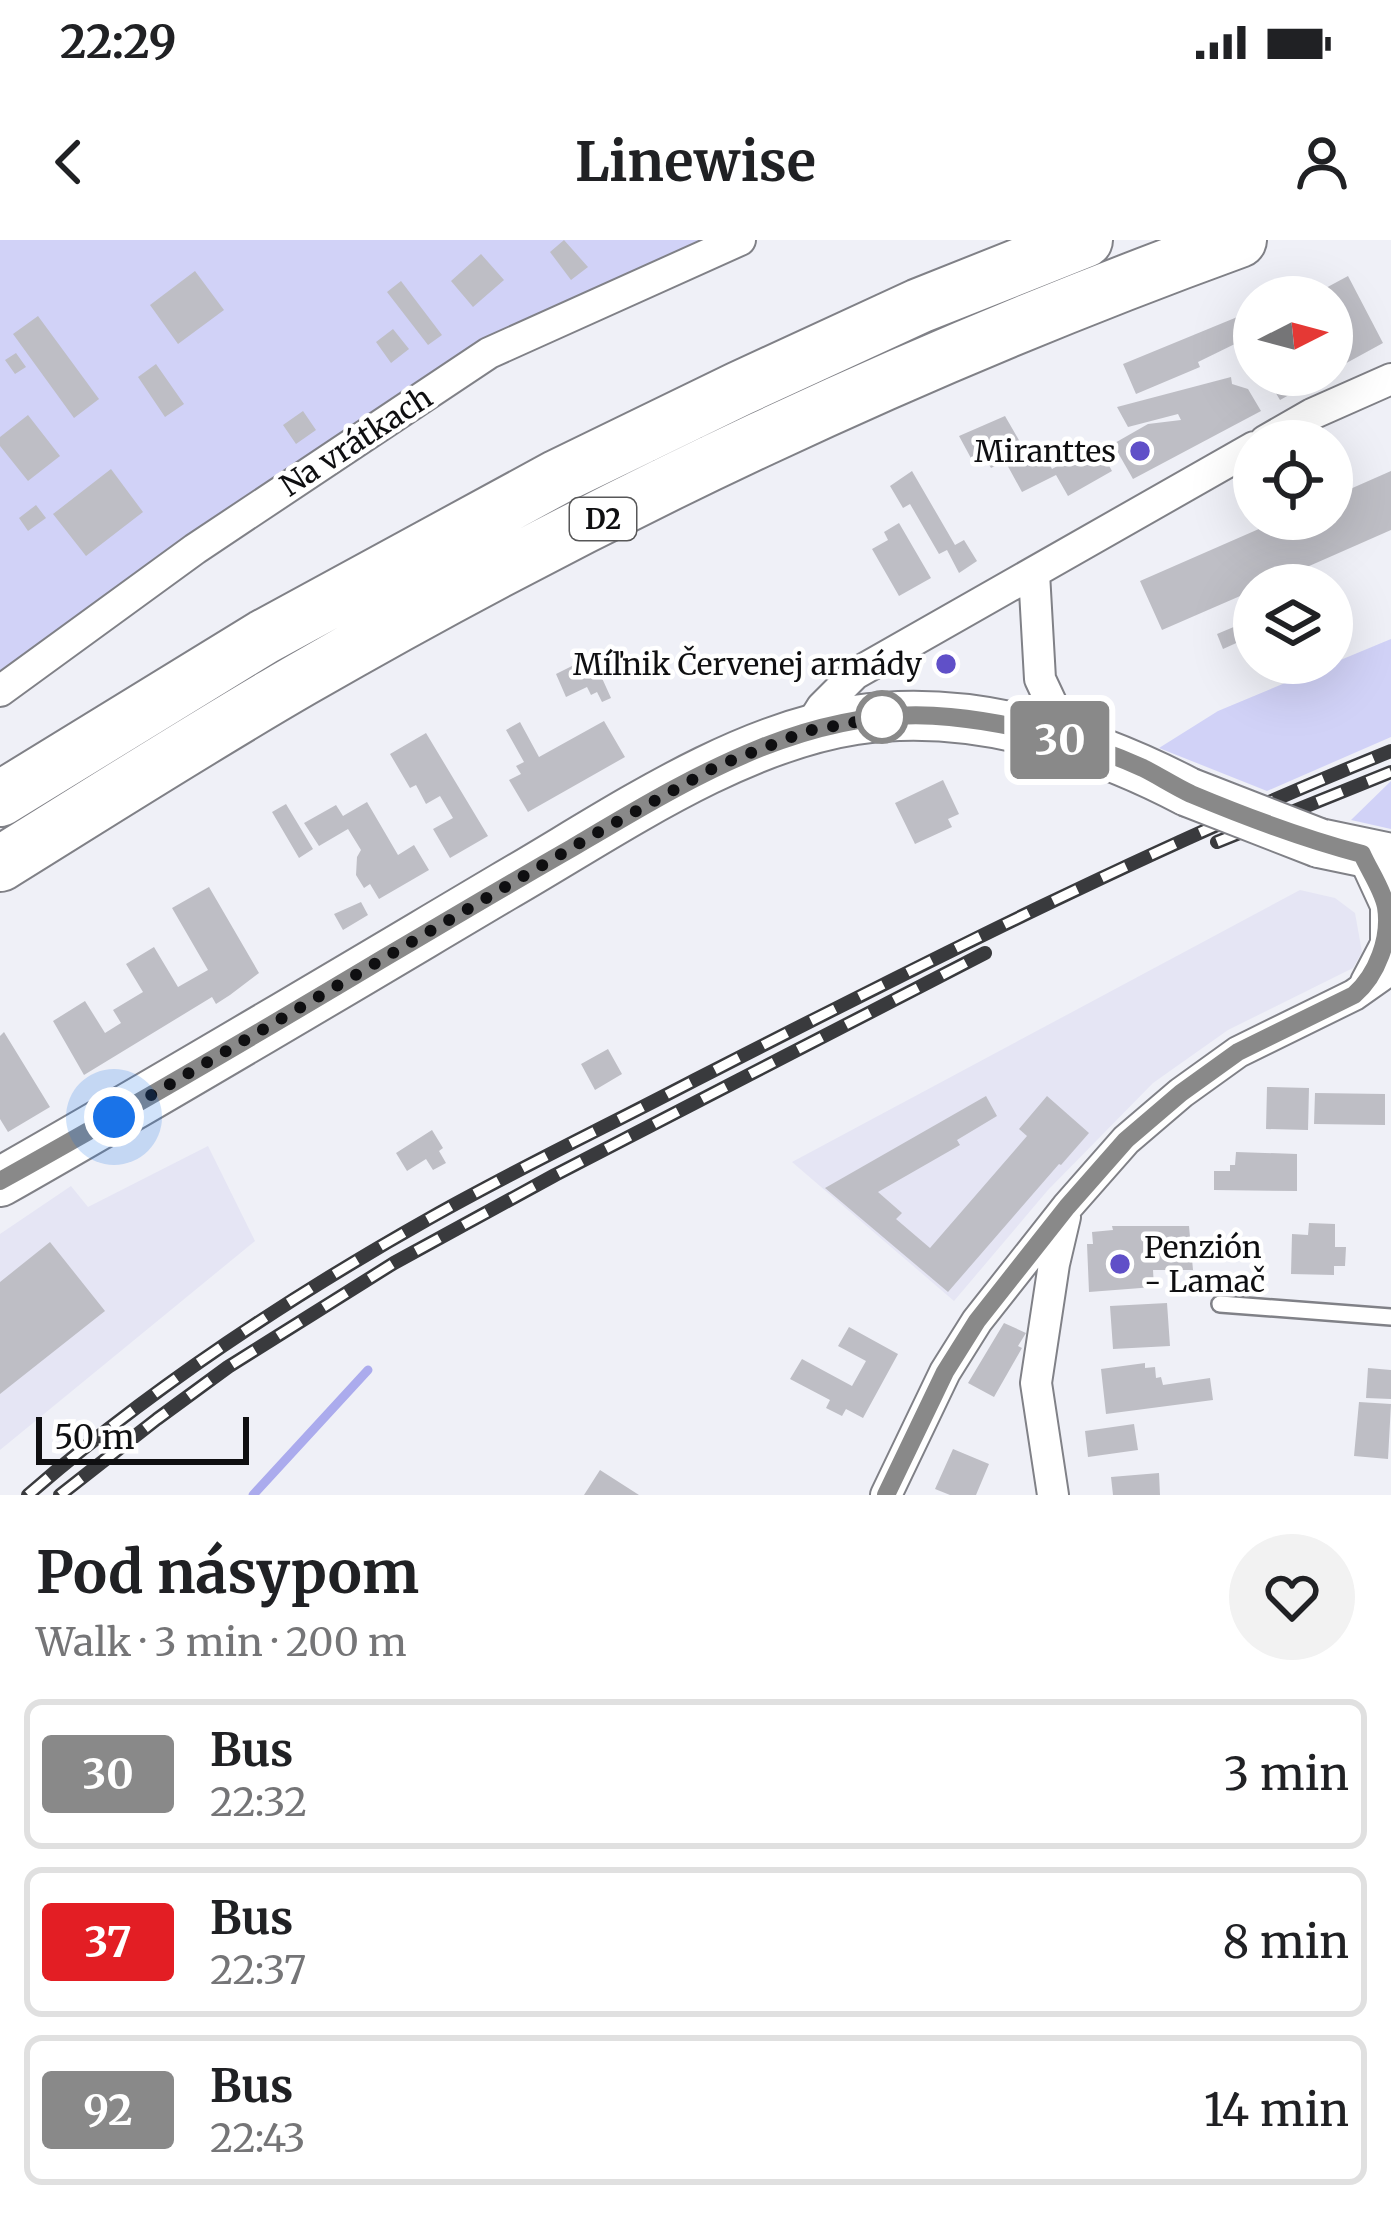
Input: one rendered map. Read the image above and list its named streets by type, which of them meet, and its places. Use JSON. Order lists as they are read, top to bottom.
{
  "streets": {
    "highway": ["D2"],
    "street": ["Na vrátkach"]
  },
  "places": ["Miranttes", "Míľnik Červenej armády", "Penzión - Lamač"],
  "lines": ["bus line 30"],
  "scale_bar": "50 m",
  "north": "right",
  "page": {
    "status": "22:29",
    "header": "Linewise",
    "on_map": "30",
    "scale": "50 m",
    "heading": ["Pod násypom", "Walk · 3 min · 200 m"],
    "list": [
      {
        "mark": "30",
        "name": "Bus",
        "note": "22:32",
        "value": "3 min"
      },
      {
        "mark": "37",
        "name": "Bus",
        "note": "22:37",
        "value": "8 min"
      },
      {
        "mark": "92",
        "name": "Bus",
        "note": "22:43",
        "value": "14 min"
      }
    ]
  }
}
